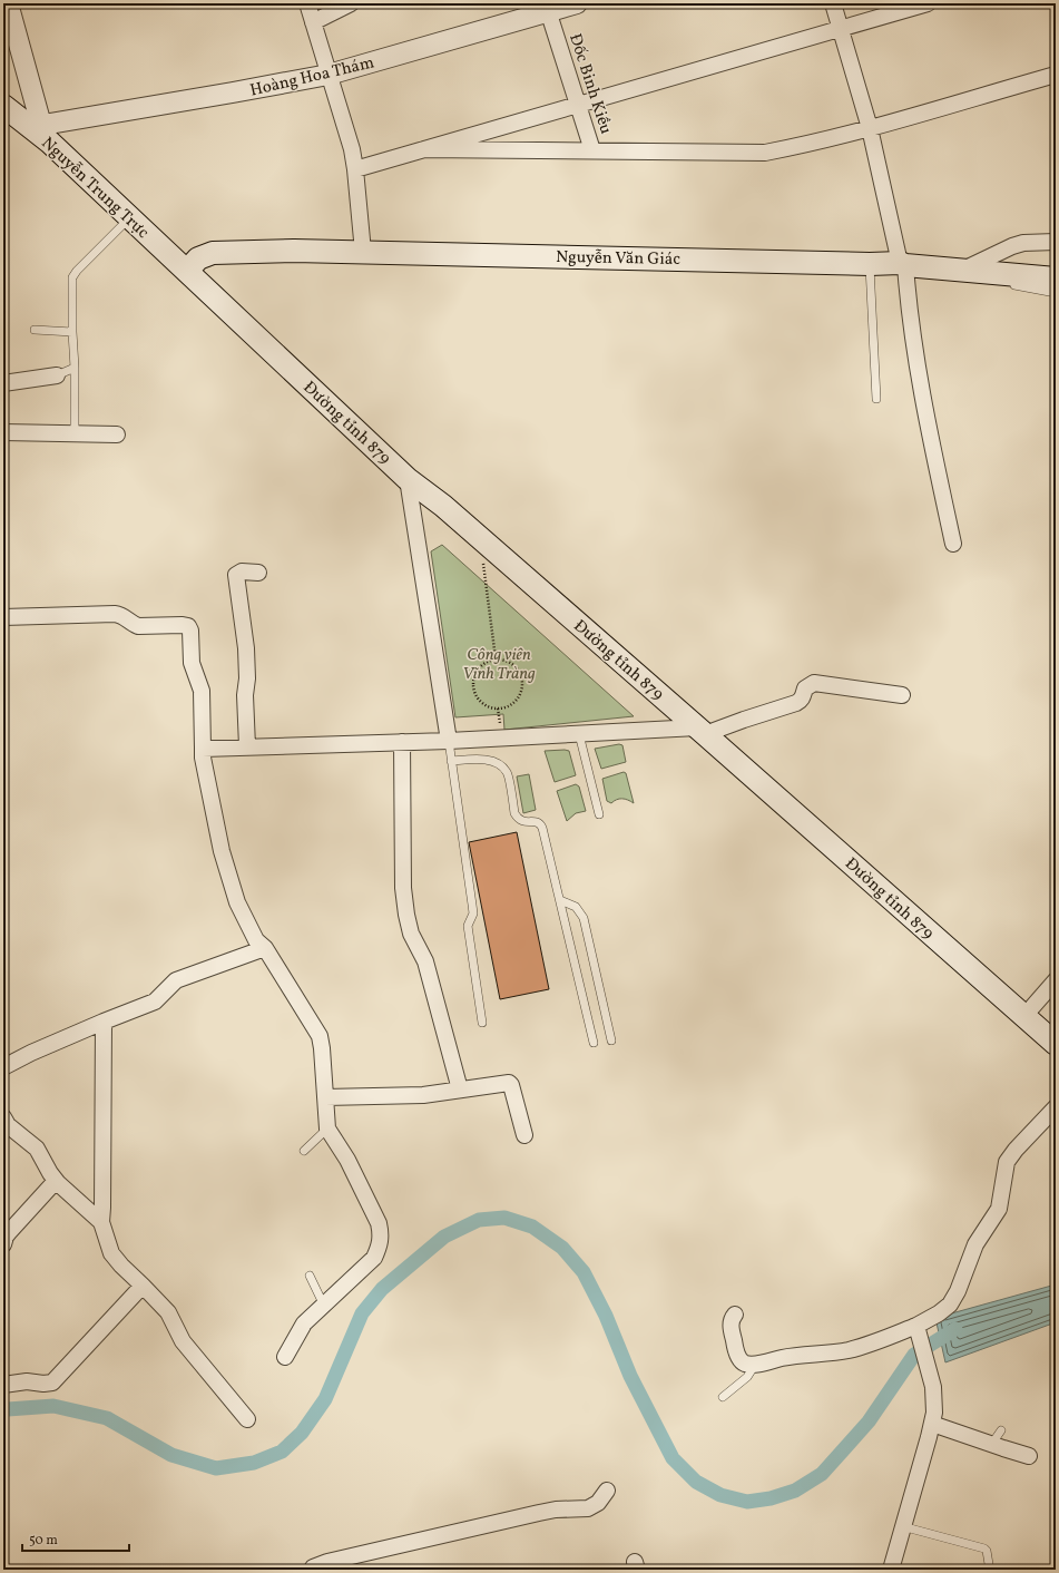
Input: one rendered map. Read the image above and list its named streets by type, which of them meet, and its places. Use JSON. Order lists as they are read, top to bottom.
{
  "streets": {
    "main road": ["Nguyễn Trung Trực", "Nguyễn Văn Giác", "Đường tỉnh 879"],
    "street": ["Hoàng Hoa Thám", "Đốc Binh Kiều"]
  },
  "crossings": [
    ["Hoàng Hoa Thám", "Đốc Binh Kiều"],
    ["Hoàng Hoa Thám", "Nguyễn Trung Trực"],
    ["Nguyễn Trung Trực", "Nguyễn Văn Giác"],
    ["Nguyễn Trung Trực", "Đường tỉnh 879"],
    ["Nguyễn Văn Giác", "Đường tỉnh 879"]
  ],
  "parks": ["Công viên Vĩnh Tràng"],
  "scale_bar": "50 m"
}
